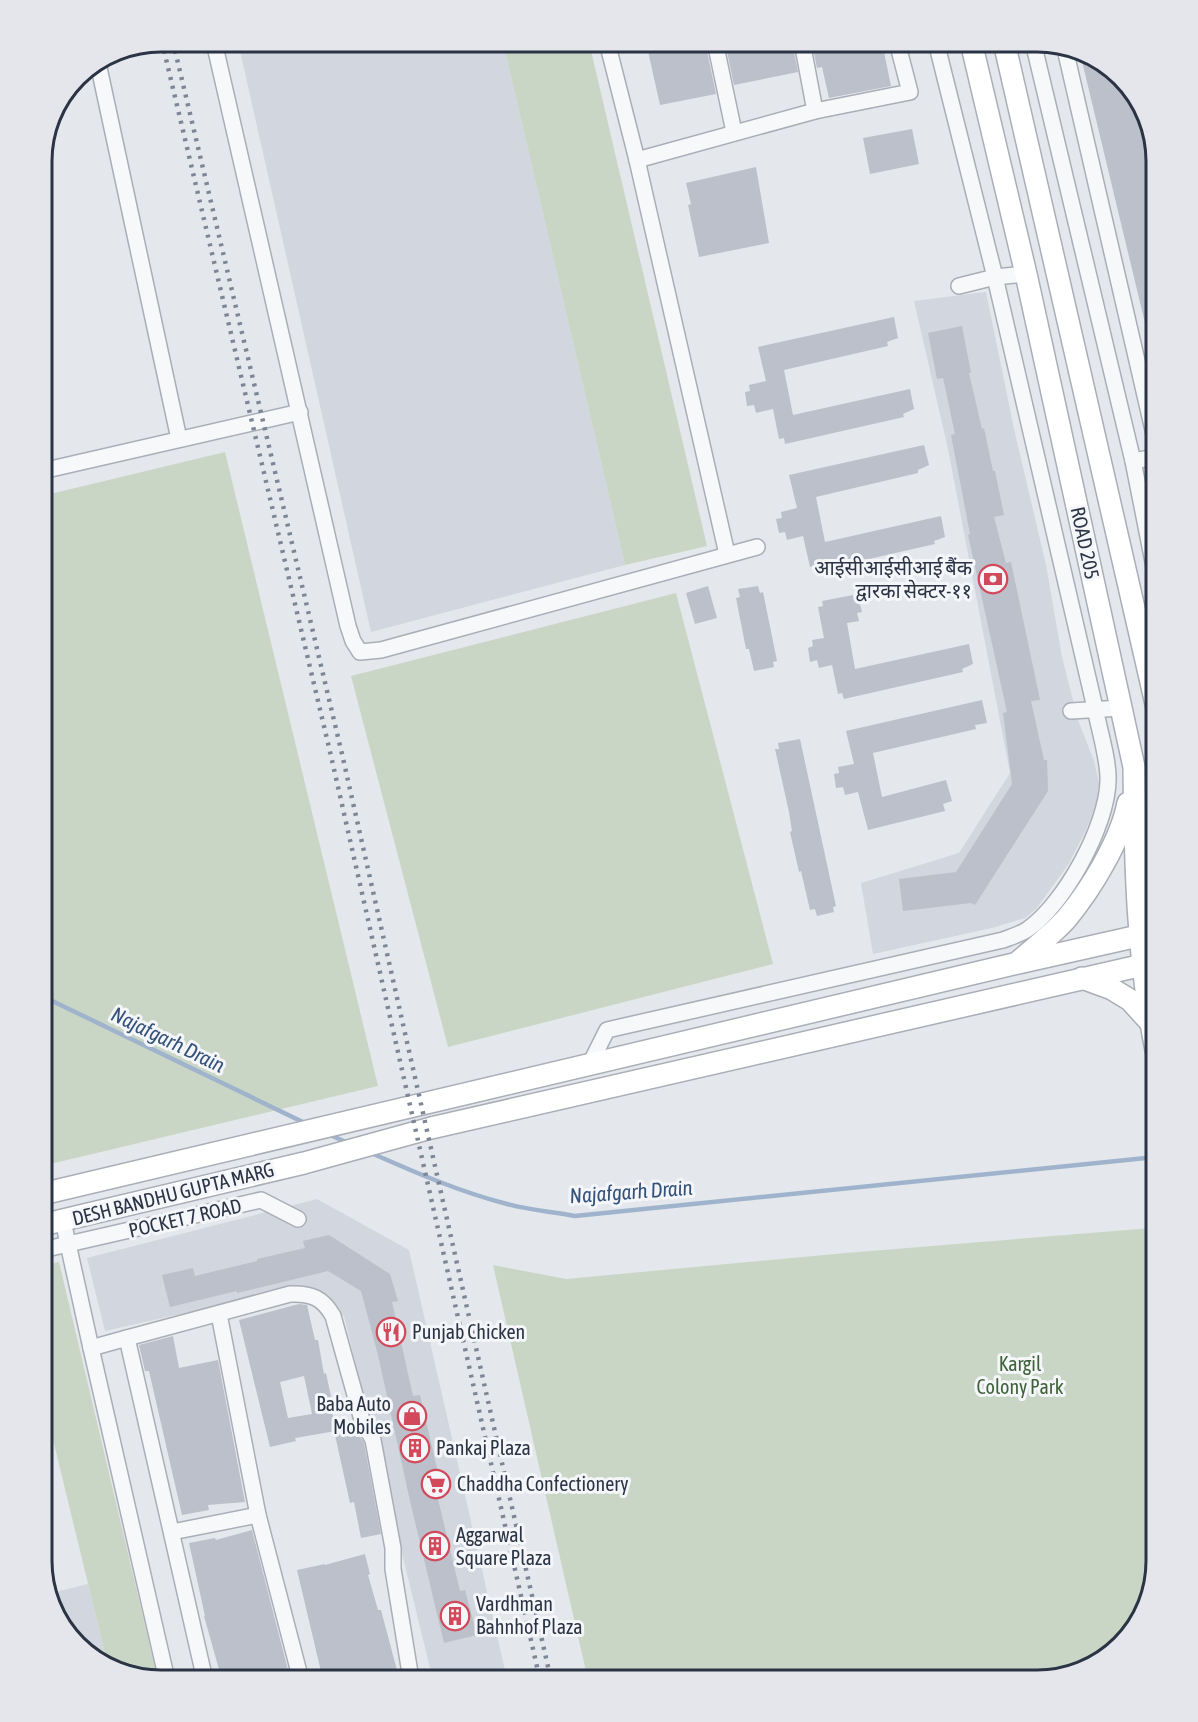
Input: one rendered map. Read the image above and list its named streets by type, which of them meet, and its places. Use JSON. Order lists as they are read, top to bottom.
{
  "streets": {
    "street": ["ROAD 205", "DESH BANDHU GUPTA MARG", "POCKET 7 ROAD"]
  },
  "water": ["Najafgarh Drain"],
  "parks": ["Kargil Colony Park"],
  "places": {
    "bank": ["आईसीआईसीआई बैंक द्वारका सेक्टर-११"],
    "restaurant": ["Punjab Chicken"],
    "shop": ["Baba Auto Mobiles"],
    "building": ["Pankaj Plaza", "Aggarwal Square Plaza", "Vardhman Bahnhof Plaza"],
    "supermarket": ["Chaddha Confectionery"]
  }
}
